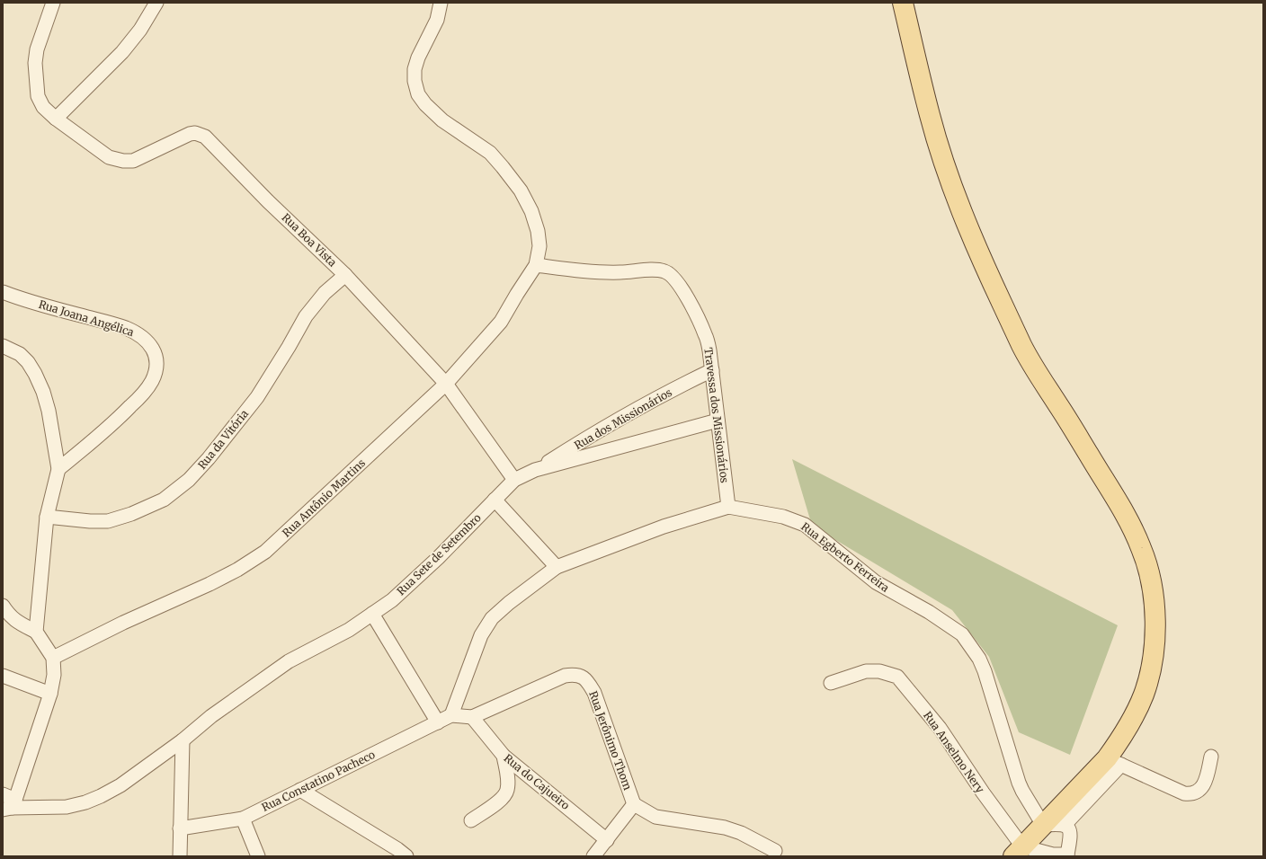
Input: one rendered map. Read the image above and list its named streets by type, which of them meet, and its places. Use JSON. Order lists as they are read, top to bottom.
{
  "streets": {
    "street": [
      "Rua Boa Vista",
      "Rua Joana Angélica",
      "Travessa dos Missionários",
      "Rua dos Missionários",
      "Rua da Vitória",
      "Rua Antônio Martins",
      "Rua Sete de Setembro",
      "Rua Egberto Ferreira",
      "Rua Jerônimo Thom",
      "Rua Anselmo Nery",
      "Rua Constatino Pacheco",
      "Rua do Cajueiro"
    ]
  },
  "crossings": [
    ["Rua Boa Vista", "Rua da Vitória"],
    ["Rua Boa Vista", "Rua Antônio Martins"],
    ["Rua Boa Vista", "Rua Sete de Setembro"],
    ["Travessa dos Missionários", "Rua dos Missionários"],
    ["Travessa dos Missionários", "Rua Antônio Martins"],
    ["Travessa dos Missionários", "Rua Sete de Setembro"],
    ["Travessa dos Missionários", "Rua Egberto Ferreira"],
    ["Rua dos Missionários", "Rua Sete de Setembro"],
    ["Rua Egberto Ferreira", "Rua Constatino Pacheco"],
    ["Rua Jerônimo Thom", "Rua do Cajueiro"]
  ]
}
